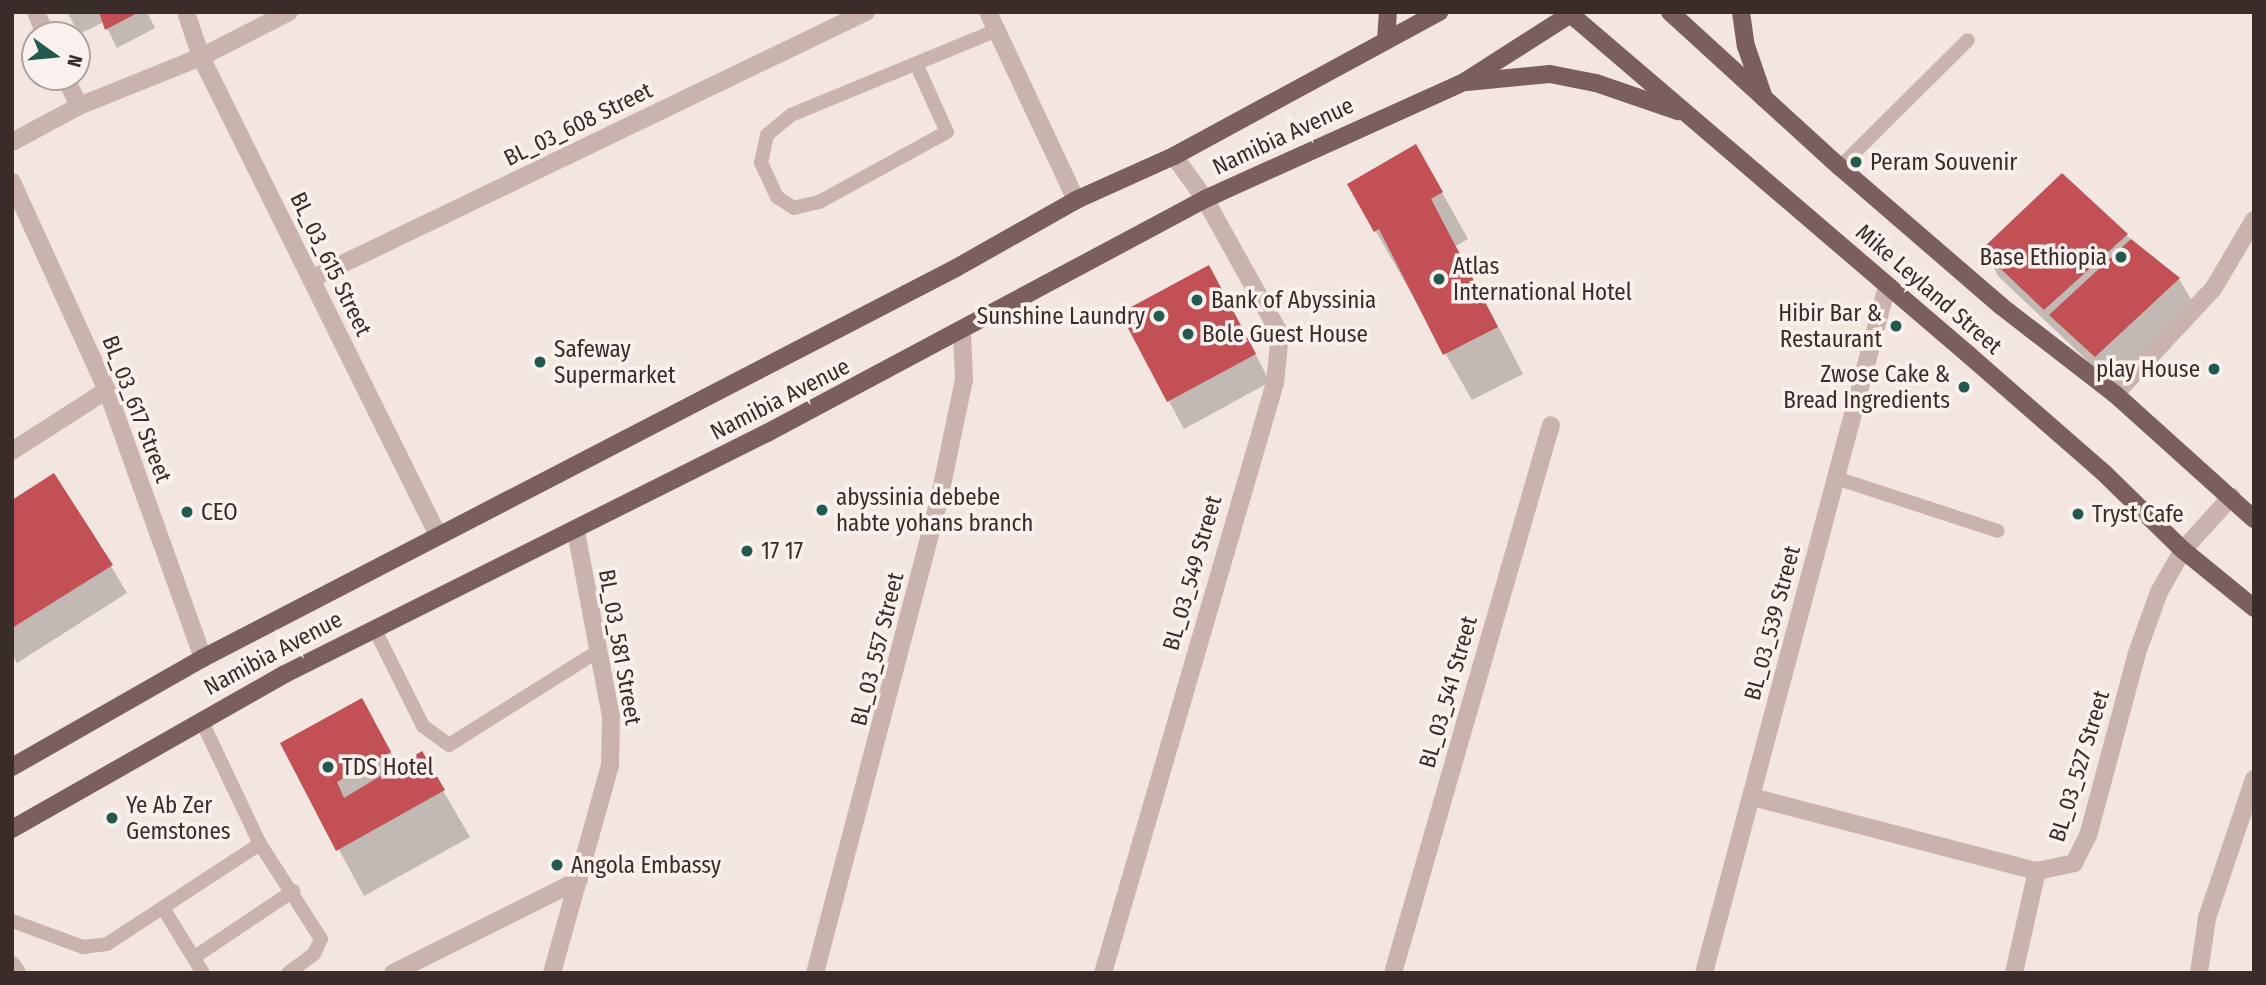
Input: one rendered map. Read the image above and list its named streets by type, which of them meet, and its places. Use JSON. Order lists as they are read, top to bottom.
{
  "streets": {
    "main road": ["Namibia Avenue", "Mike Leyland Street"],
    "street": [
      "BL_03_608 Street",
      "BL_03_615 Street",
      "BL_03_617 Street",
      "BL_03_549 Street",
      "BL_03_539 Street",
      "BL_03_581 Street",
      "BL_03_557 Street",
      "BL_03_541 Street",
      "BL_03_527 Street"
    ]
  },
  "crossings": [
    ["BL_03_608 Street", "BL_03_615 Street"],
    ["Namibia Avenue", "BL_03_615 Street"],
    ["Namibia Avenue", "Mike Leyland Street"],
    ["Namibia Avenue", "BL_03_617 Street"],
    ["Namibia Avenue", "BL_03_549 Street"],
    ["Namibia Avenue", "BL_03_581 Street"],
    ["Namibia Avenue", "BL_03_557 Street"],
    ["Mike Leyland Street", "BL_03_539 Street"],
    ["Mike Leyland Street", "BL_03_527 Street"]
  ],
  "places": [
    "Peram Souvenir",
    "Base Ethiopia",
    "Atlas International Hotel",
    "Bank of Abyssinia",
    "Sunshine Laundry",
    "Hibir Bar & Restaurant",
    "Bole Guest House",
    "Safeway Supermarket",
    "play House",
    "Zwose Cake & Bread Ingredients",
    "abyssinia debebe habte yohans branch",
    "CEO",
    "Tryst Cafe",
    "17 17",
    "TDS Hotel",
    "Ye Ab Zer Gemstones",
    "Angola Embassy"
  ],
  "north": "right"
}
